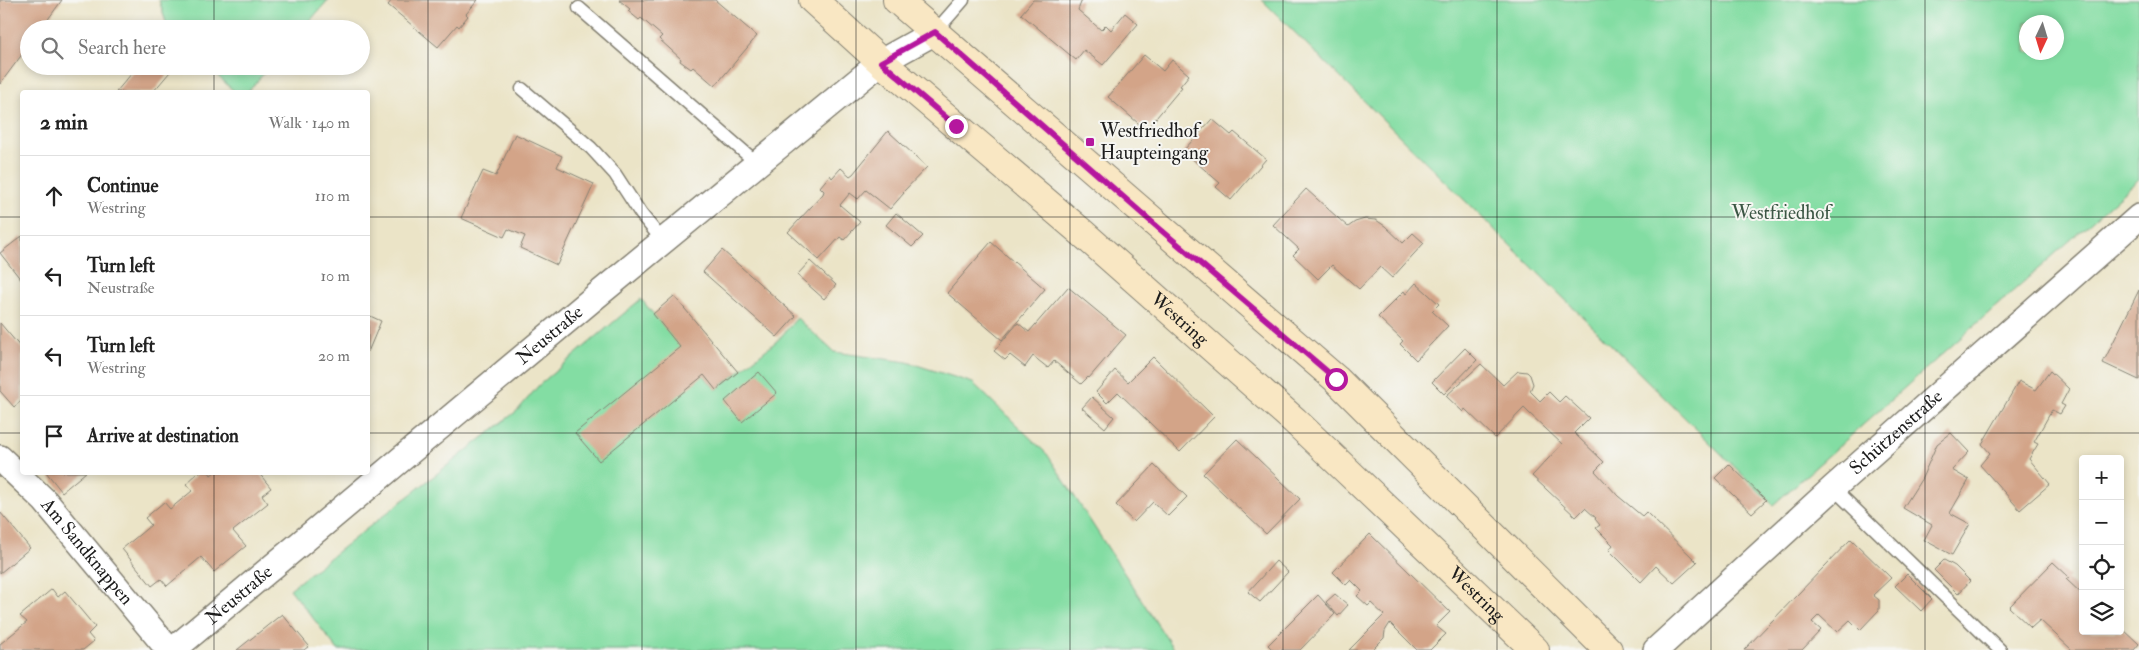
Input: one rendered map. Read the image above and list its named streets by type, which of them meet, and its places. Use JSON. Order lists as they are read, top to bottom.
{
  "streets": {
    "main road": ["Westring"],
    "street": ["Neustraße", "Schützenstraße", "Am Sandknappen"]
  },
  "crossings": [
    ["Westring", "Neustraße"]
  ],
  "parks": ["Westfriedhof"],
  "places": {
    "transit": ["Westfriedhof Haupteingang"]
  },
  "north": "bottom",
  "page": {
    "search": "Search here",
    "heading": ["2 min", "Walk · 140 m"],
    "list": [
      ["Continue", "Westring", "110 m"],
      ["Turn left", "Neustraße", "10 m"],
      ["Turn left", "Westring", "20 m"],
      "Arrive at destination"
    ],
    "map_buttons": ["+", "−"]
  }
}
